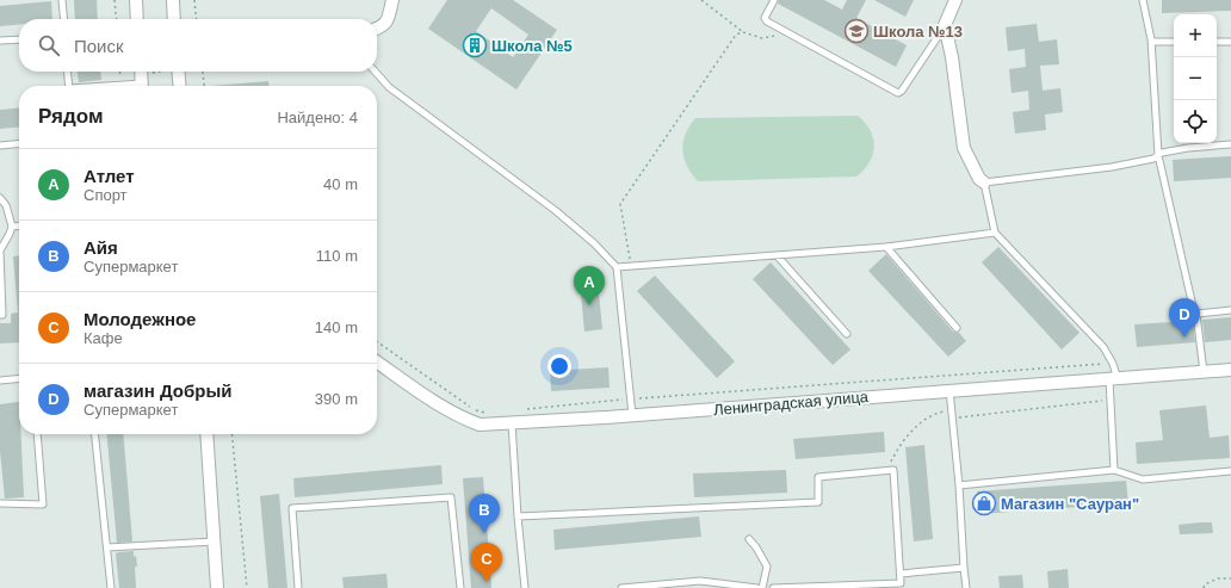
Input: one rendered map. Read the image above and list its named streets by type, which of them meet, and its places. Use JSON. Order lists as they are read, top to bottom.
{
  "streets": {
    "street": ["Ленинградская улица"]
  },
  "places": {
    "school or university": ["Школа №13"],
    "building": ["Школа №5"],
    "shop": ["Магазин \"Сауран\""]
  },
  "page": {
    "map_buttons": ["+", "−"],
    "search": "Поиск",
    "heading": ["Рядом", "Найдено: 4"],
    "list": [
      {
        "mark": "A",
        "name": "Атлет",
        "note": "Спорт",
        "value": "40 m"
      },
      {
        "mark": "B",
        "name": "Айя",
        "note": "Супермаркет",
        "value": "110 m"
      },
      {
        "mark": "C",
        "name": "Молодежное",
        "note": "Кафе",
        "value": "140 m"
      },
      {
        "mark": "D",
        "name": "магазин Добрый",
        "note": "Супермаркет",
        "value": "390 m"
      }
    ],
    "pins": [
      "A",
      "D",
      "B",
      "C"
    ]
  }
}
